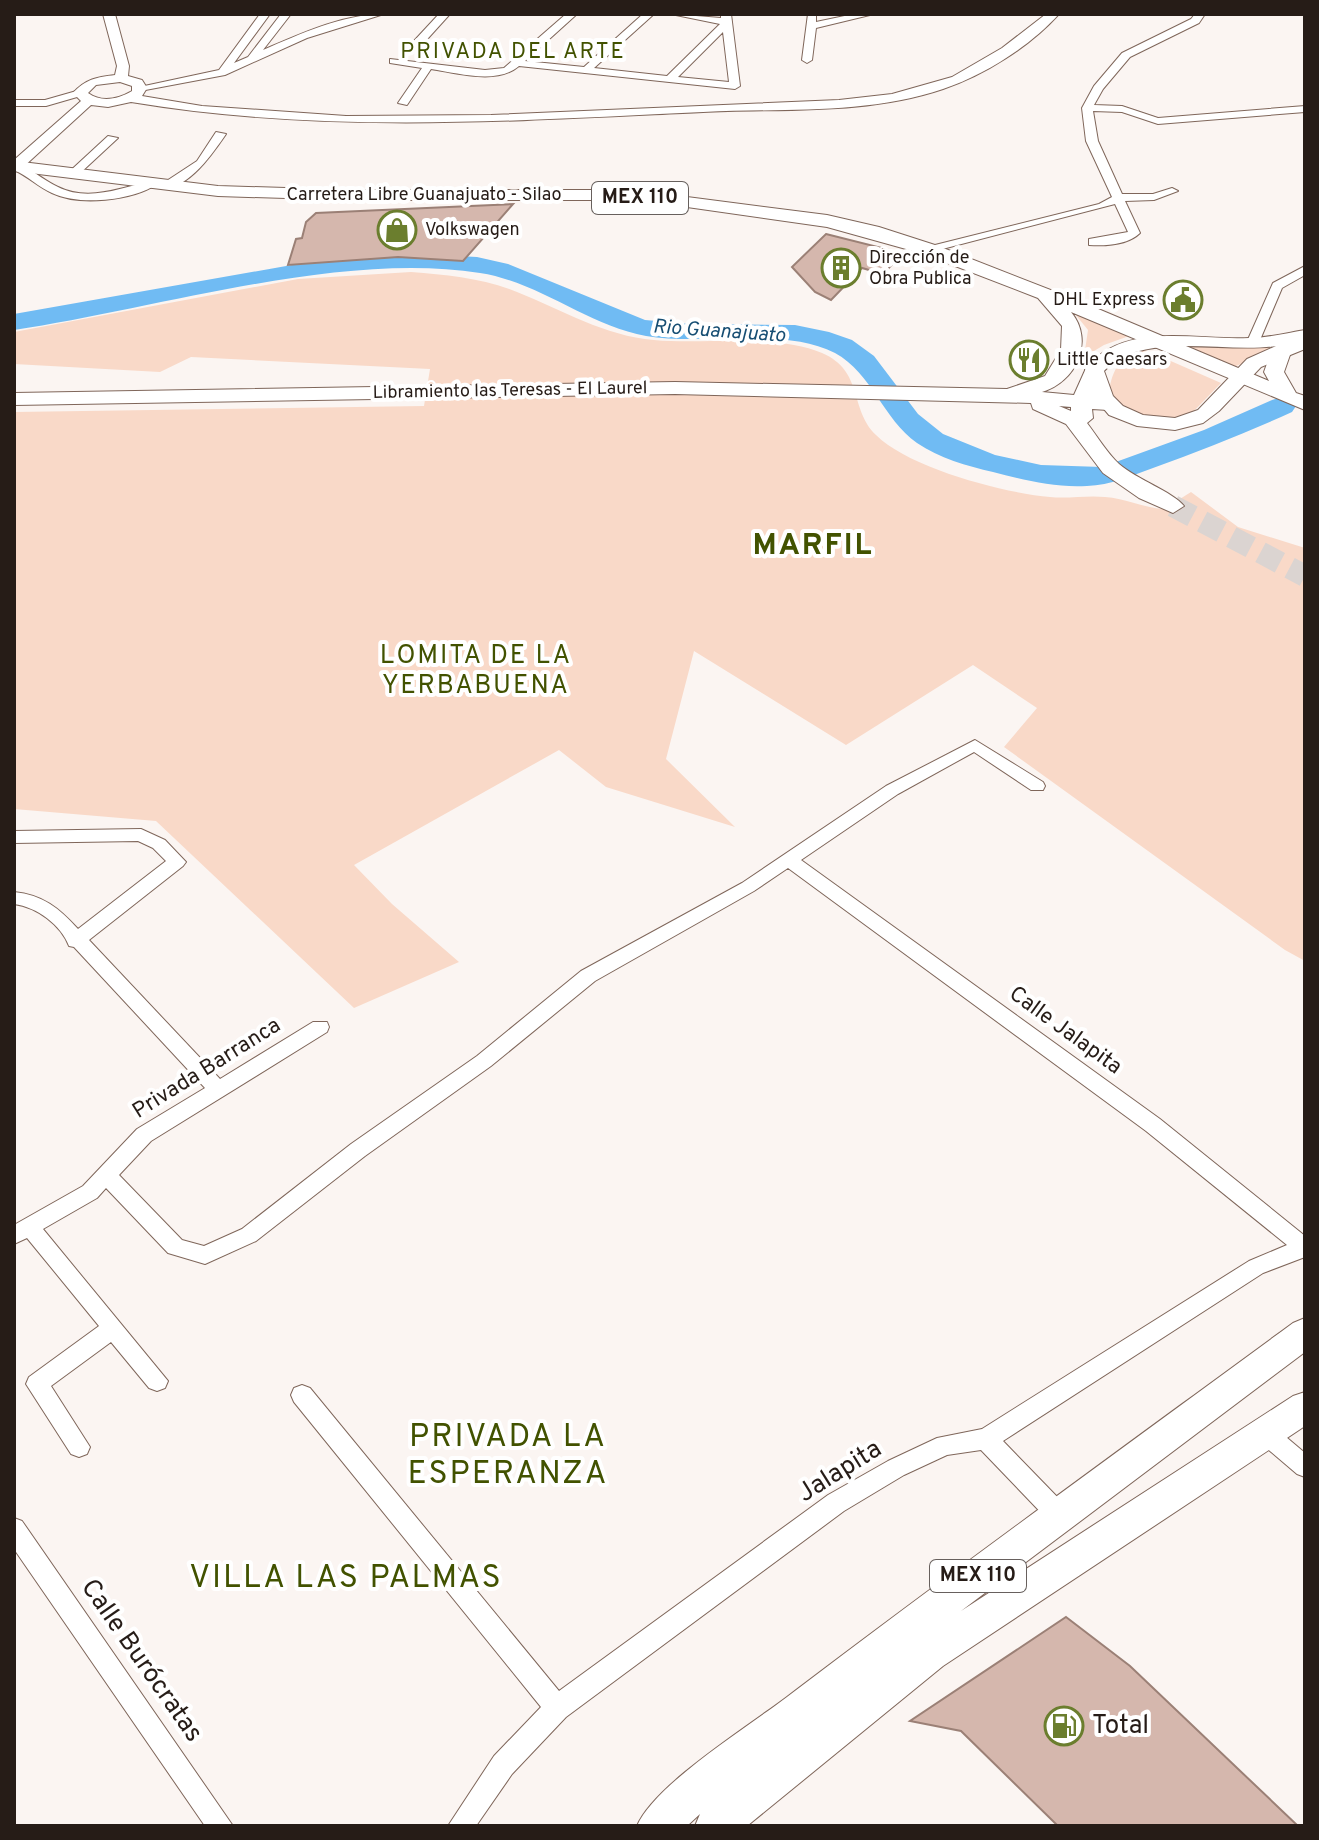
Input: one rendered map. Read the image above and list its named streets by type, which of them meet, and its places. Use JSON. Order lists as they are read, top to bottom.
{
  "streets": {
    "main road": ["Carretera Libre Guanajuato - Silao", "MEX 110", "Libramiento las Teresas - El Laurel"],
    "street": [
      "Calle Jalapita",
      "Privada Barranca",
      "Jalapita",
      "Calle Burócratas"
    ]
  },
  "crossings": [
    ["Carretera Libre Guanajuato - Silao", "MEX 110"],
    ["Calle Jalapita", "Jalapita"]
  ],
  "districts": [
    "PRIVADA DEL ARTE",
    "MARFIL",
    "LOMITA DE LA YERBABUENA",
    "PRIVADA LA ESPERANZA",
    "VILLA LAS PALMAS"
  ],
  "water": ["Rio Guanajuato"],
  "places": {
    "shop": ["Volkswagen"],
    "building": ["Dirección de Obra Publica"],
    "public building": ["DHL Express"],
    "restaurant": ["Little Caesars"],
    "fuel station": ["Total"]
  }
}
